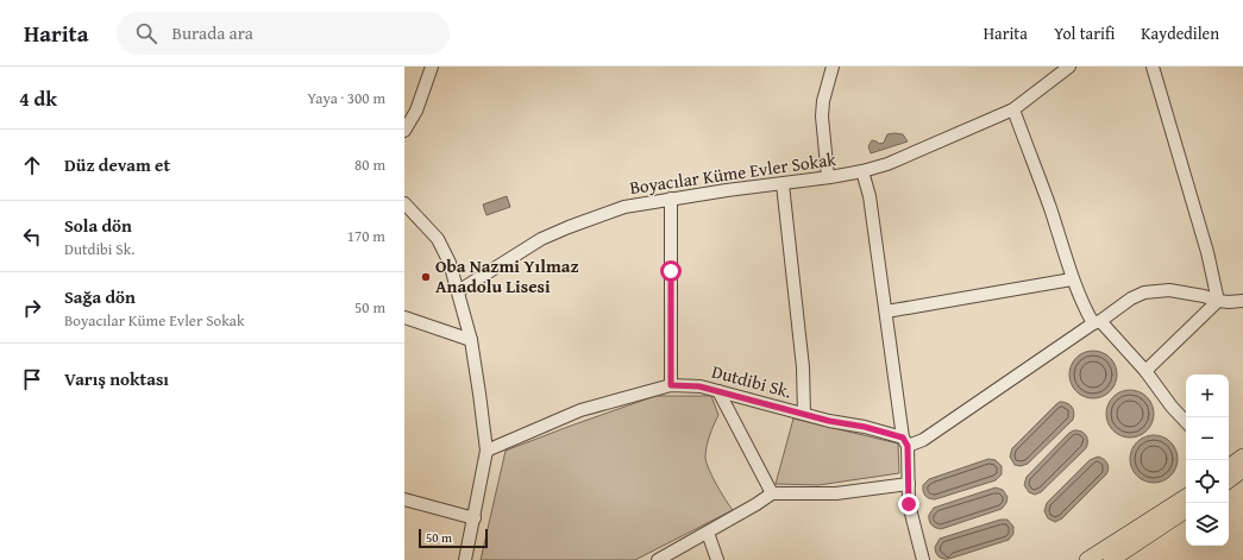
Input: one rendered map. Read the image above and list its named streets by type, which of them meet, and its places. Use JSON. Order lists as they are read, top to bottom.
{
  "streets": {
    "street": ["Boyacılar Küme Evler Sokak", "Dutdibi Sk."]
  },
  "crossings": [
    ["Boyacılar Küme Evler Sokak", "Dutdibi Sk."]
  ],
  "places": ["Oba Nazmi Yılmaz Anadolu Lisesi"],
  "scale_bar": "50 m",
  "page": {
    "header": "Harita",
    "search": "Burada ara",
    "nav": ["Harita", "Yol tarifi", "Kaydedilen"],
    "heading": ["4 dk", "Yaya · 300 m"],
    "list": [
      ["Düz devam et", "80 m"],
      ["Sola dön", "Dutdibi Sk.", "170 m"],
      ["Sağa dön", "Boyacılar Küme Evler Sokak", "50 m"],
      "Varış noktası"
    ],
    "map_buttons": ["+", "−"],
    "scale": "50 m"
  }
}
